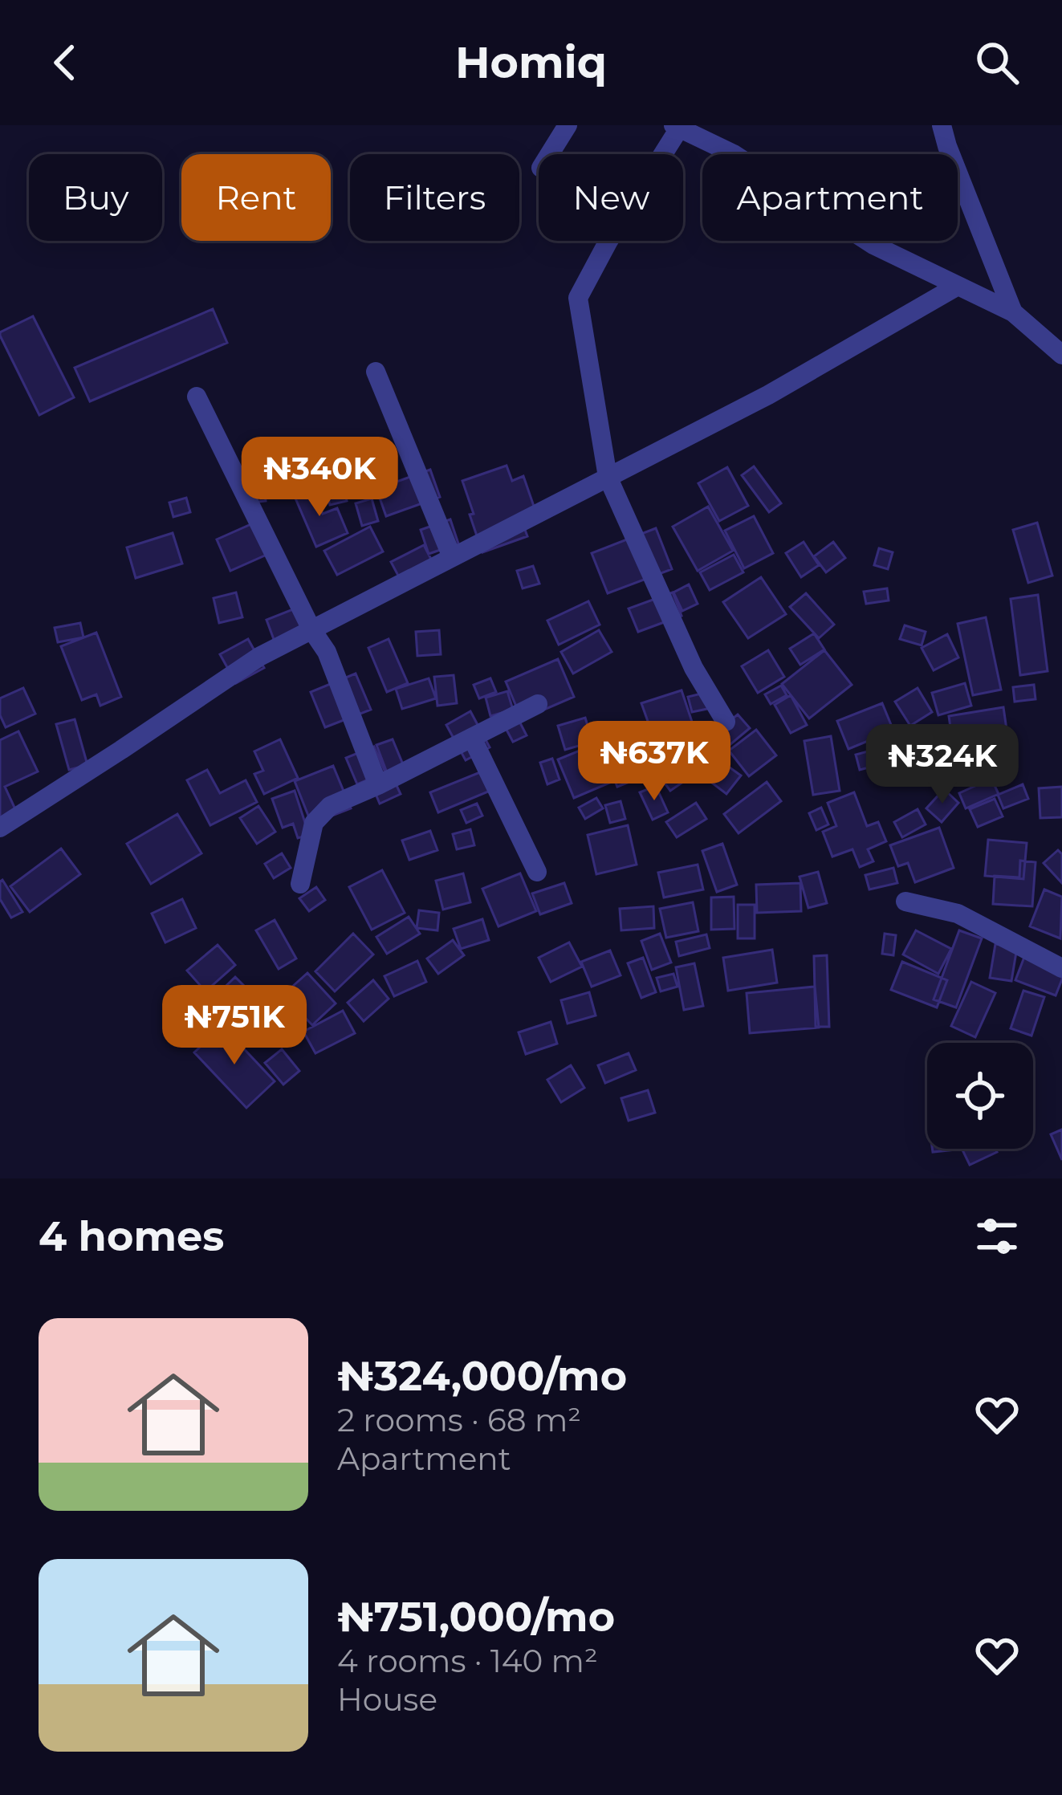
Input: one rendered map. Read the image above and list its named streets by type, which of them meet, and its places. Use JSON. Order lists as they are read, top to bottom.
{
  "page": {
    "header": "Homiq",
    "chip": [
      "Buy",
      "Rent",
      "Filters",
      "New",
      "Apartment"
    ],
    "price": [
      "₦340K",
      "₦637K",
      "₦324K",
      "₦751K"
    ],
    "heading": "4 homes",
    "list": [
      {
        "name": "₦324,000/mo",
        "note": "2 rooms · 68 m² · Apartment"
      },
      {
        "name": "₦751,000/mo",
        "note": "4 rooms · 140 m² · House"
      }
    ]
  }
}
